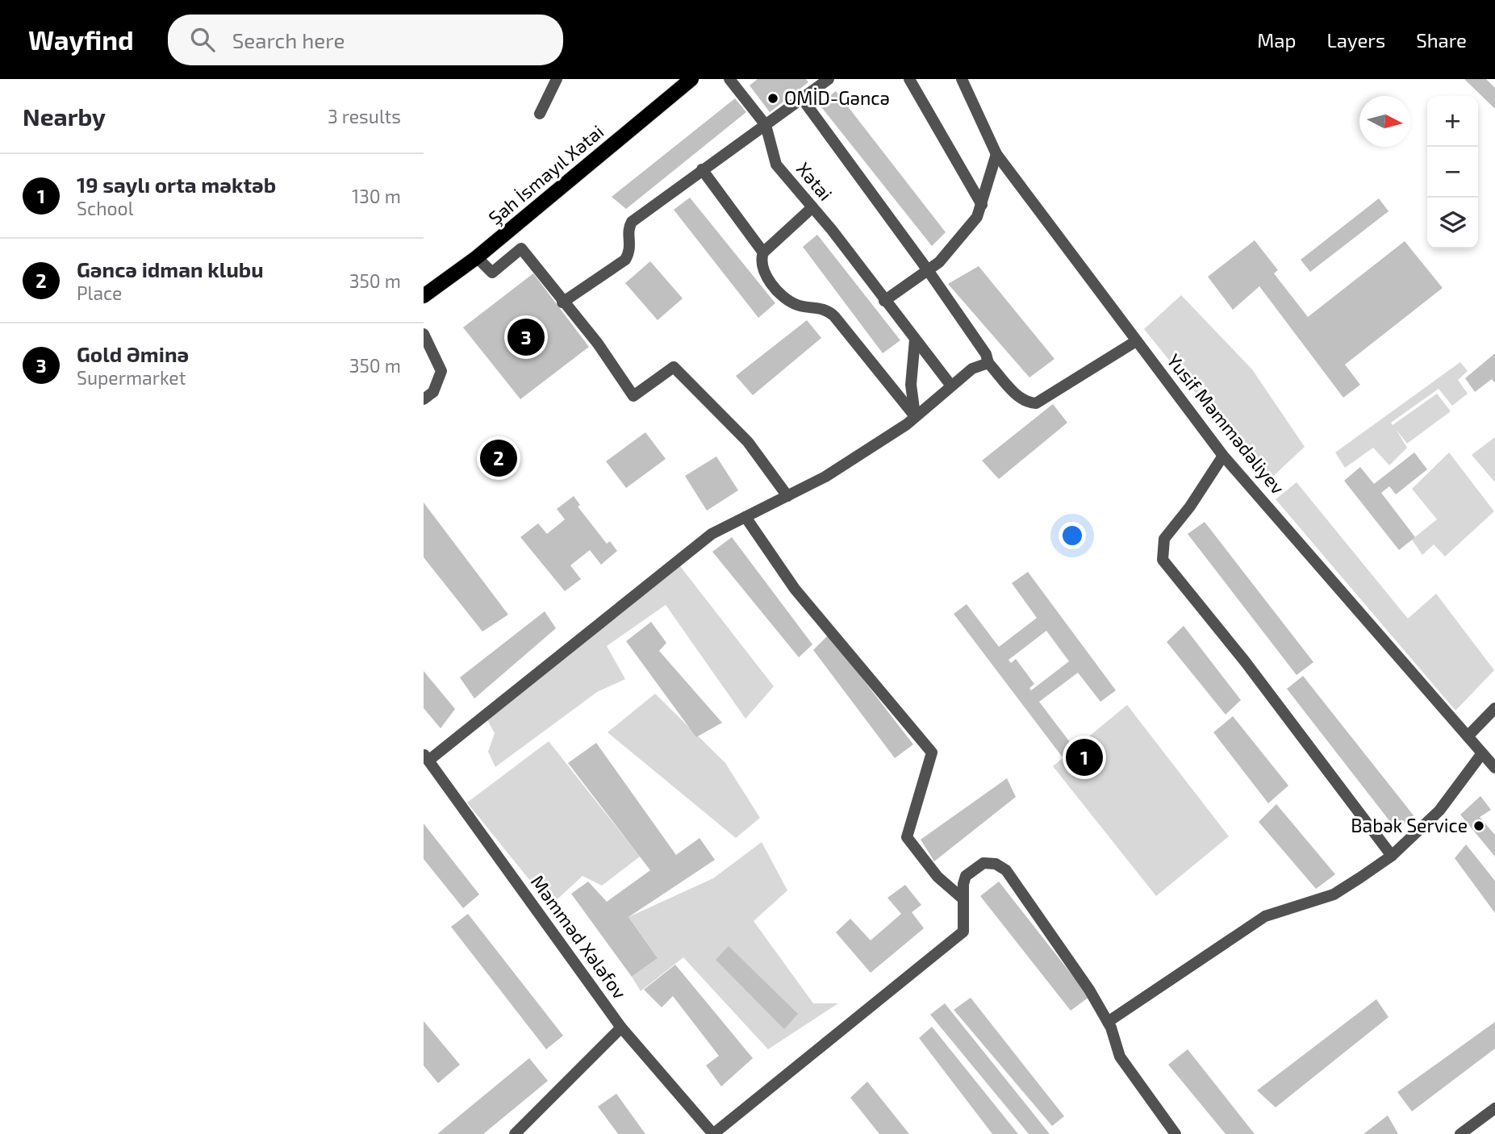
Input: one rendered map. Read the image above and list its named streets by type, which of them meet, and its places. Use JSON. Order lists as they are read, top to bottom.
{
  "streets": {
    "main road": ["Şah İsmayıl Xətai"],
    "street": ["Xətai", "Yusif Məmmədəliyev", "Məmməd Xələfov"]
  },
  "places": ["OMİD-Gəncə", "Babək Service"],
  "north": "right",
  "page": {
    "header": "Wayfind",
    "search": "Search here",
    "nav": ["Map", "Layers", "Share"],
    "heading": ["Nearby", "3 results"],
    "map_buttons": ["+", "−"],
    "list": [
      {
        "mark": "1",
        "name": "19 saylı orta məktəb",
        "note": "School",
        "value": "130 m"
      },
      {
        "mark": "2",
        "name": "Gəncə idman klubu",
        "note": "Place",
        "value": "350 m"
      },
      {
        "mark": "3",
        "name": "Gold Əminə",
        "note": "Supermarket",
        "value": "350 m"
      }
    ],
    "pins": ["3", "2", "1"]
  }
}
